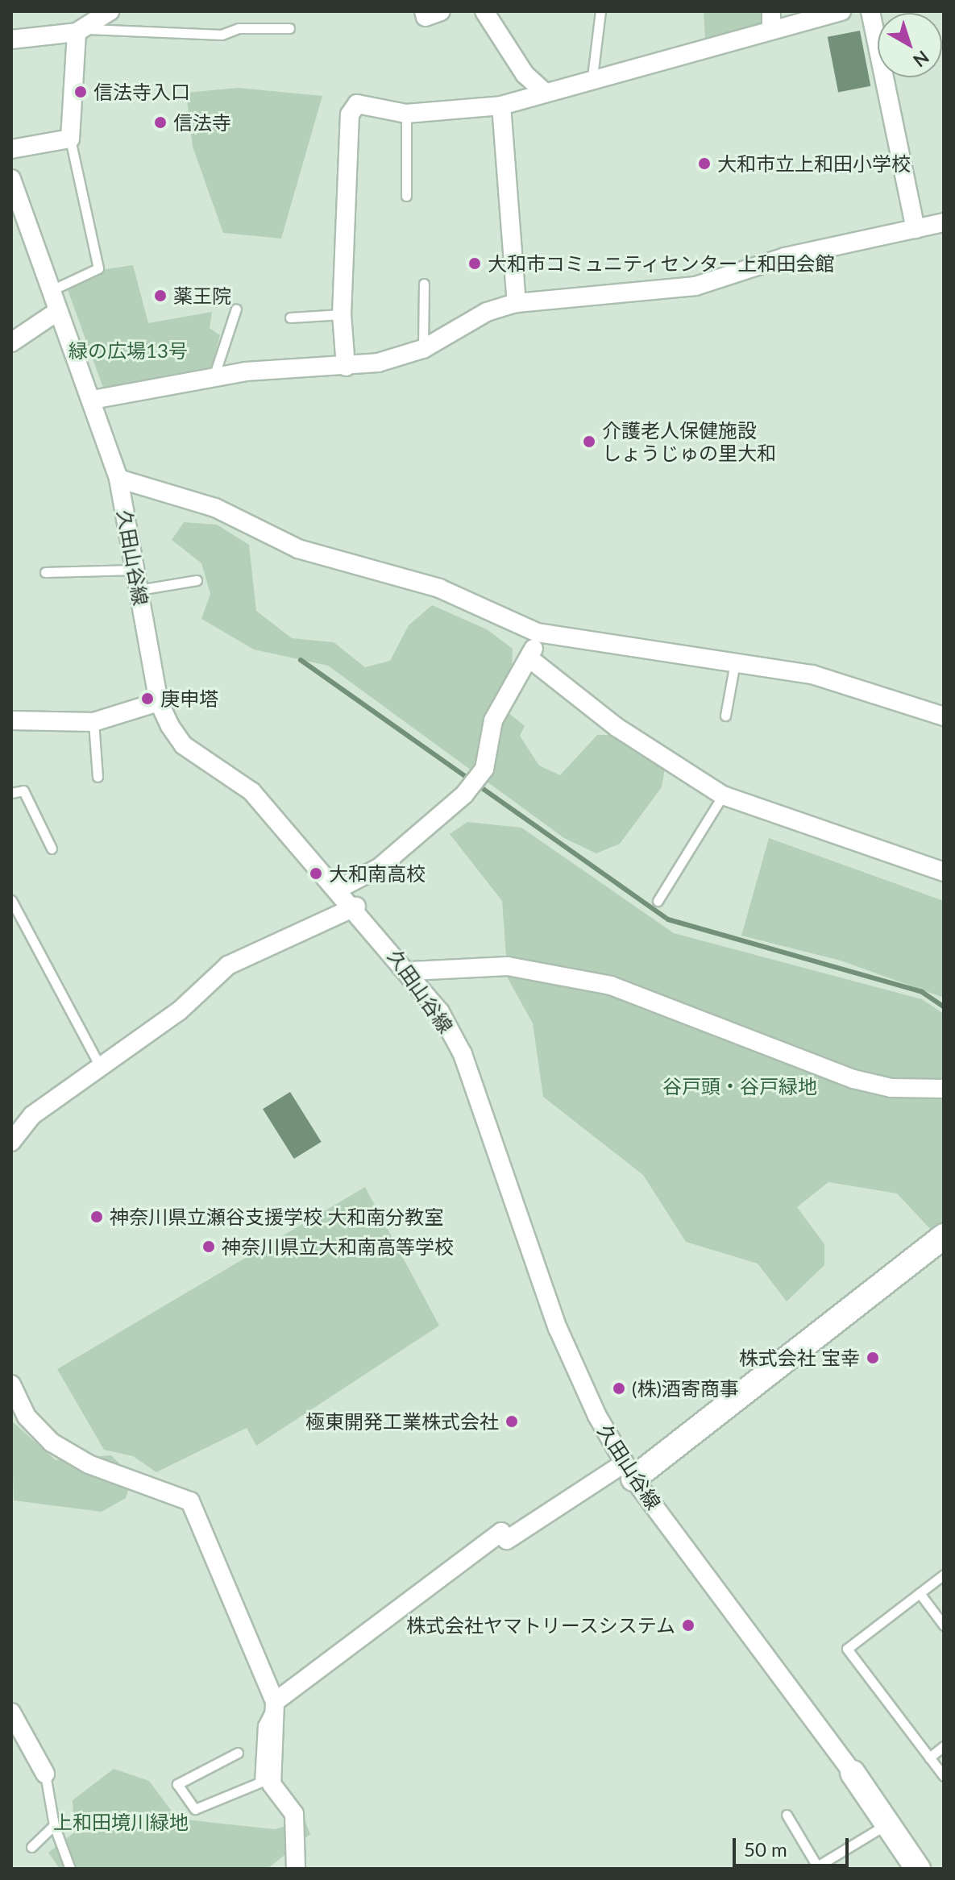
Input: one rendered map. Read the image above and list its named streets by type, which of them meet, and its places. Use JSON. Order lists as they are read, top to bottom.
{
  "streets": {
    "street": ["久田山谷線"]
  },
  "parks": ["緑の広場13号", "谷戸頭・谷戸緑地", "上和田境川緑地"],
  "places": [
    "信法寺入口",
    "信法寺",
    "大和市立上和田小学校",
    "大和市コミュニティセンター上和田会館",
    "薬王院",
    "介護老人保健施設 しょうじゅの里大和",
    "庚申塔",
    "大和南高校",
    "神奈川県立瀬谷支援学校 大和南分教室",
    "神奈川県立大和南高等学校",
    "株式会社 宝幸",
    "(株)酒寄商事",
    "極東開発工業株式会社",
    "株式会社ヤマトリースシステム"
  ],
  "scale_bar": "50 m",
  "north": "bottom right"
}
